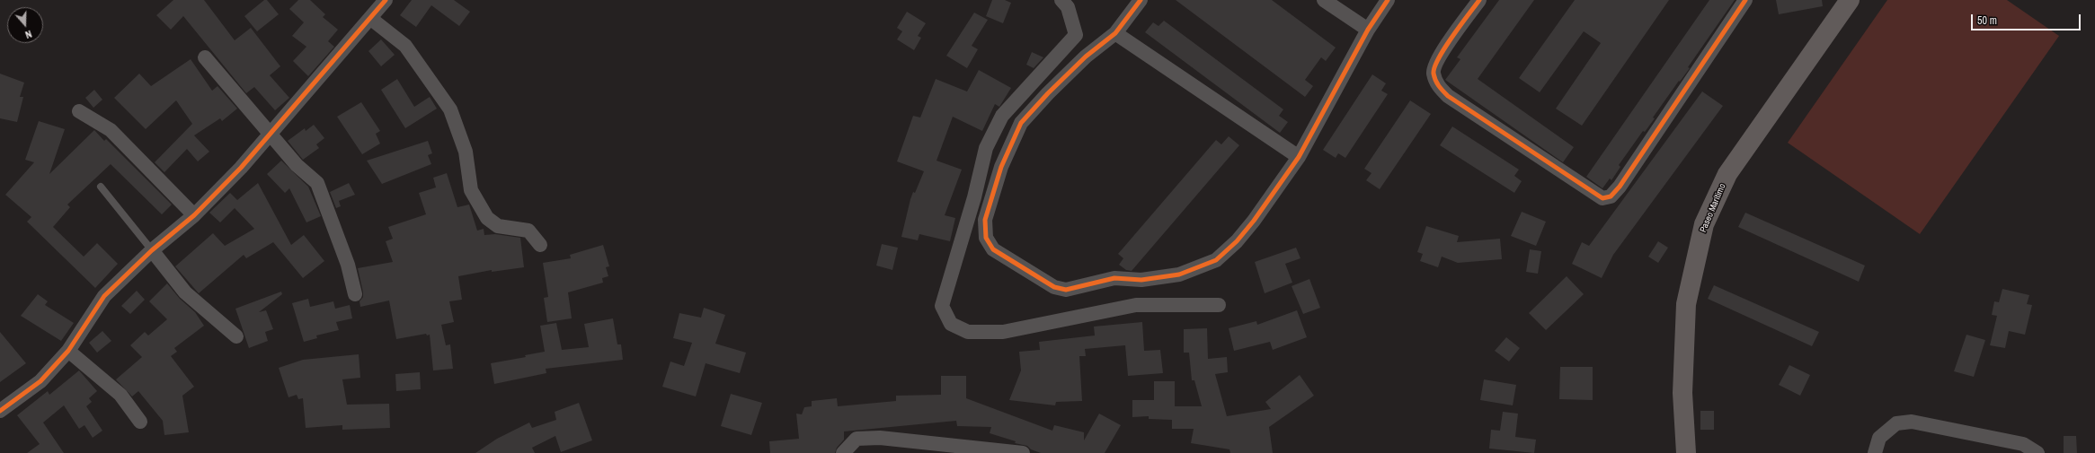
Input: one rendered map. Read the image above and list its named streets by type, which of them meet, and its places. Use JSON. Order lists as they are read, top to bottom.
{
  "streets": {
    "main road": ["Paseo Marítimo"]
  },
  "scale_bar": "50 m",
  "north": "bottom"
}
